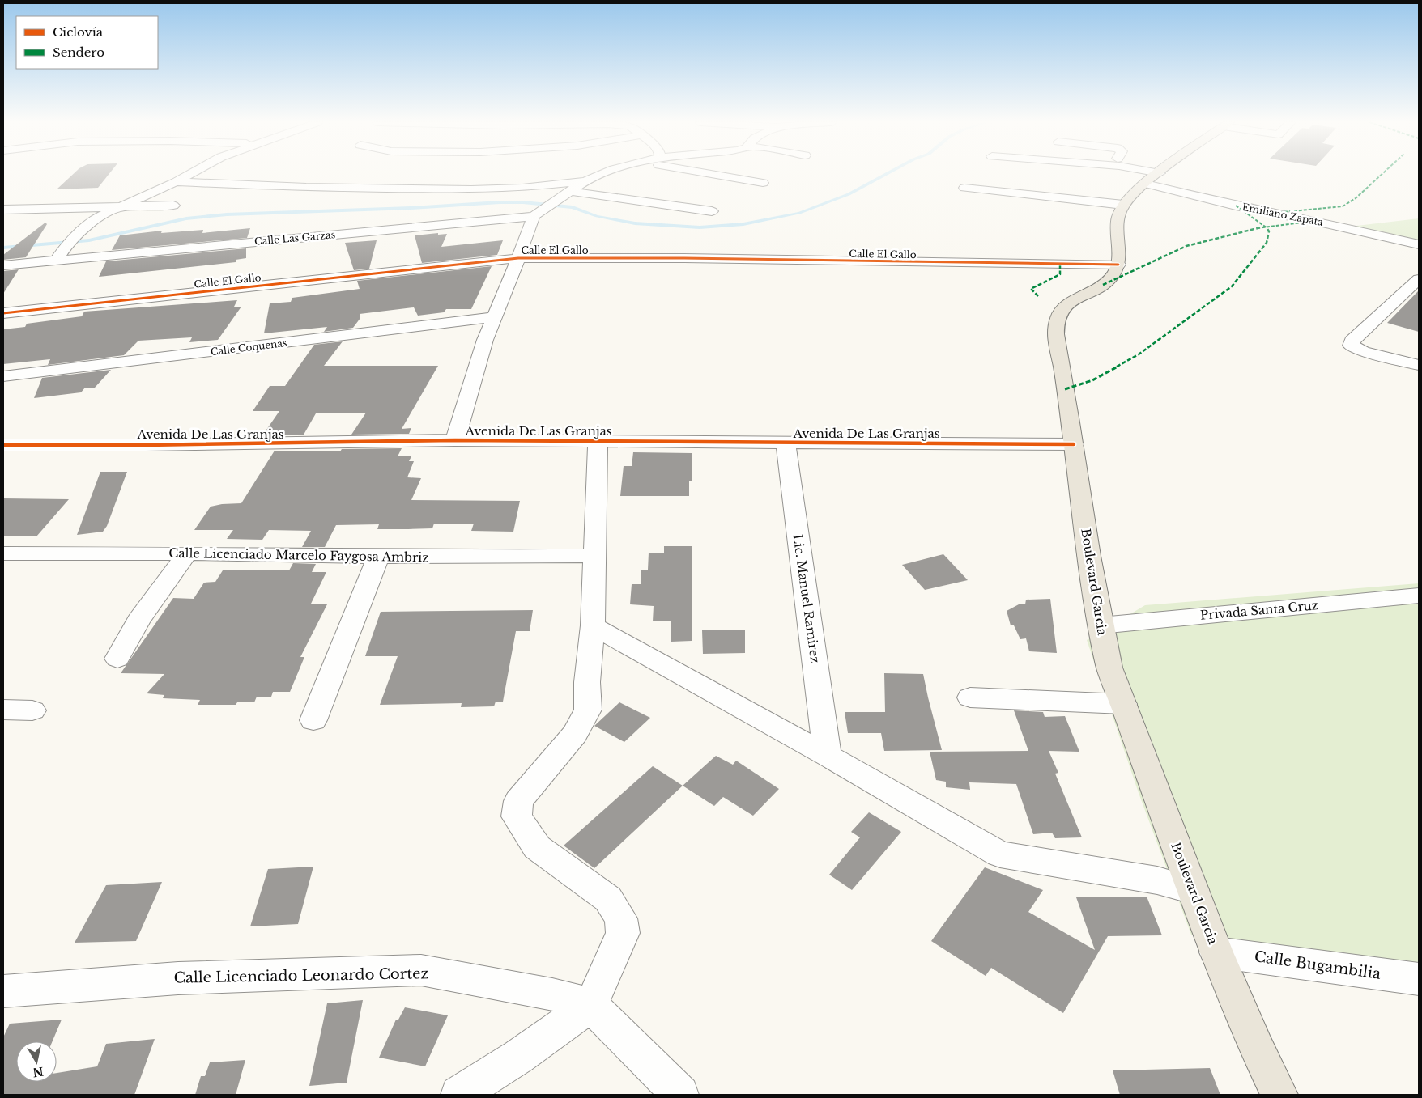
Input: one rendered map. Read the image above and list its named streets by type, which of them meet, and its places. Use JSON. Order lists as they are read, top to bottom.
{
  "streets": {
    "main road": ["Boulevard Garcia"],
    "street": [
      "Emiliano Zapata",
      "Calle Las Garzas",
      "Calle El Gallo",
      "Calle Coquenas",
      "Avenida De Las Granjas",
      "Calle Licenciado Marcelo Faygosa Ambriz",
      "Lic. Manuel Ramirez",
      "Privada Santa Cruz",
      "Calle Bugambilia",
      "Calle Licenciado Leonardo Cortez"
    ]
  },
  "crossings": [
    ["Calle El Gallo", "Boulevard Garcia"],
    ["Avenida De Las Granjas", "Boulevard Garcia"],
    ["Avenida De Las Granjas", "Lic. Manuel Ramirez"],
    ["Boulevard Garcia", "Privada Santa Cruz"],
    ["Boulevard Garcia", "Calle Bugambilia"]
  ],
  "legend": ["Ciclovía", "Sendero"],
  "north": "bottom"
}
